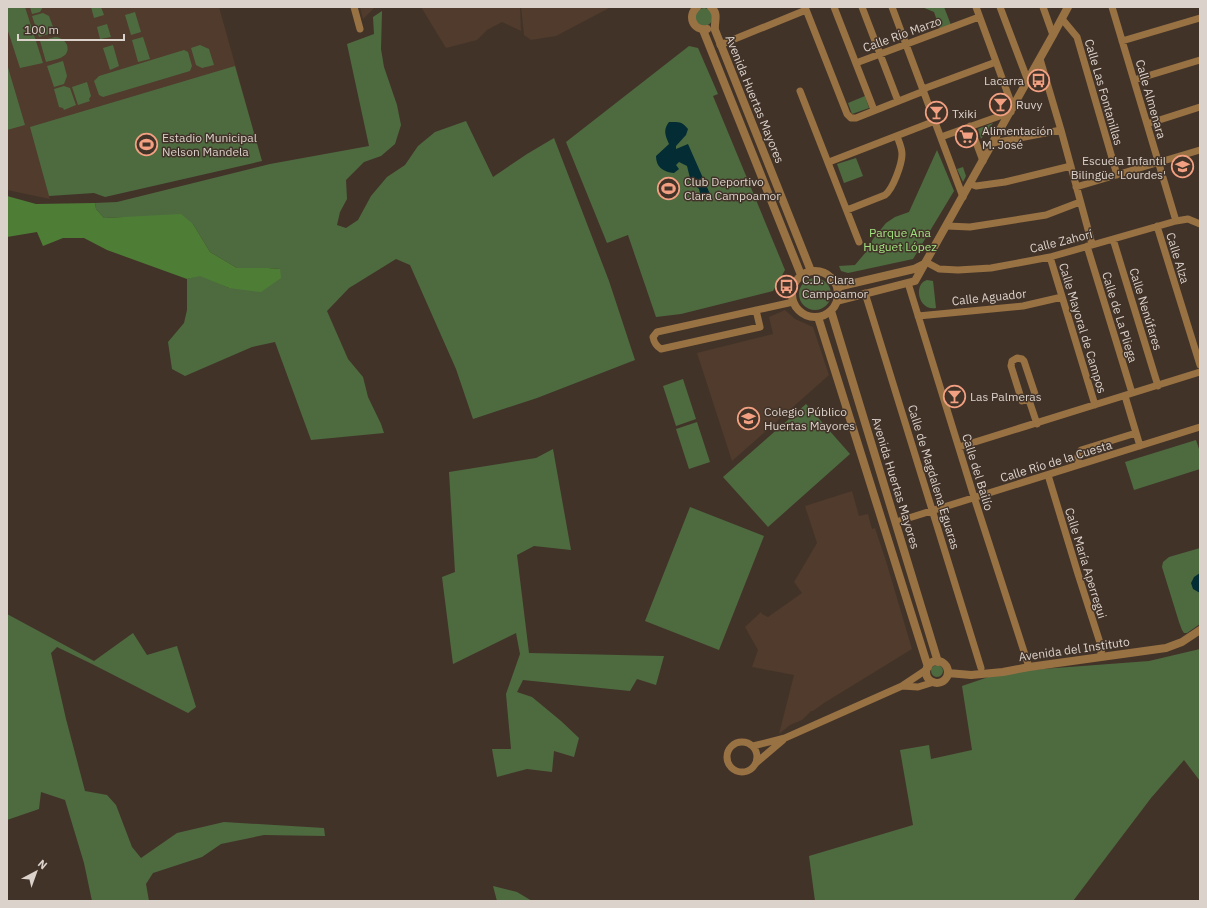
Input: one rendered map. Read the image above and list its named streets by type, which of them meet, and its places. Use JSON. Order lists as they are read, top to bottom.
{
  "streets": {
    "street": [
      "Calle Río Marzo",
      "Calle Las Fontanillas",
      "Avenida Huertas Mayores",
      "Calle Almenara",
      "Calle Zahorí",
      "Calle Alza",
      "Calle Aguador",
      "Calle Nenúfares",
      "Calle de La Pliega",
      "Calle Mayoral de Campos",
      "Calle Río de la Cuesta",
      "Calle del Bailío",
      "Calle de Magdalena Eguaras",
      "Calle María Aperregui",
      "Avenida del Instituto"
    ]
  },
  "crossings": [
    ["Avenida Huertas Mayores", "Calle Río de la Cuesta"],
    ["Avenida Huertas Mayores", "Avenida del Instituto"],
    ["Calle Almenara", "Calle Zahorí"],
    ["Calle Zahorí", "Calle Alza"],
    ["Calle Zahorí", "Calle Nenúfares"],
    ["Calle Zahorí", "Calle de La Pliega"],
    ["Calle Zahorí", "Calle Mayoral de Campos"],
    ["Calle Aguador", "Calle Mayoral de Campos"],
    ["Calle Aguador", "Calle del Bailío"],
    ["Calle de La Pliega", "Calle Río de la Cuesta"],
    ["Calle Río de la Cuesta", "Calle del Bailío"],
    ["Calle Río de la Cuesta", "Calle de Magdalena Eguaras"],
    ["Calle Río de la Cuesta", "Calle María Aperregui"],
    ["Calle del Bailío", "Avenida del Instituto"],
    ["Calle María Aperregui", "Avenida del Instituto"]
  ],
  "parks": ["Parque Ana Huguet López"],
  "places": {
    "bus stop": ["Lacarra", "C.D. Clara Campoamor"],
    "bar": ["Ruvy", "Txiki", "Las Palmeras"],
    "supermarket": ["Alimentación M. José"],
    "sports": ["Estadio Municipal Nelson Mandela", "Club Deportivo Clara Campoamor"],
    "school or university": ["Escuela Infantil Bilingüe 'Lourdes'", "Colegio Público Huertas Mayores"]
  },
  "scale_bar": "100 m",
  "north": "top right"
}
